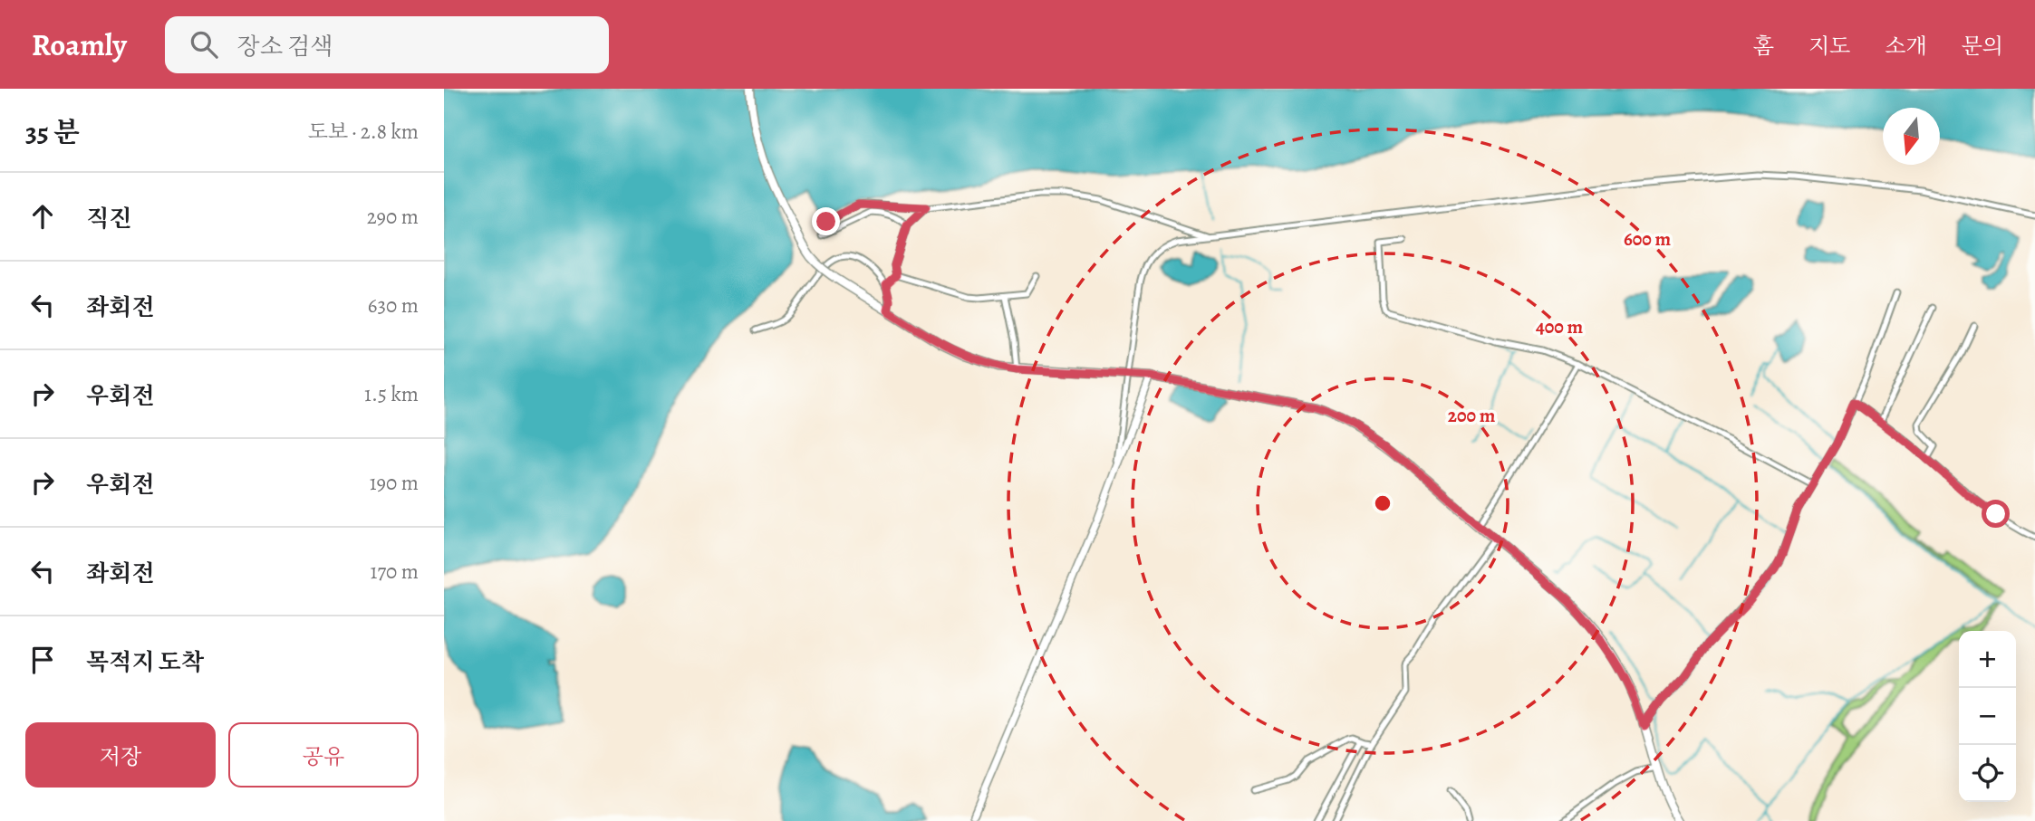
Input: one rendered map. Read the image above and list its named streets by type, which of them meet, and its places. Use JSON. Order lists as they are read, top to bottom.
{
  "north": "bottom",
  "page": {
    "header": "Roamly",
    "search": "장소 검색",
    "nav": [
      "홈",
      "지도",
      "소개",
      "문의"
    ],
    "heading": ["35 분", "도보 · 2.8 km"],
    "list": [
      ["직진", "290 m"],
      ["좌회전", "630 m"],
      ["우회전", "1.5 km"],
      ["우회전", "190 m"],
      ["좌회전", "170 m"],
      "목적지 도착"
    ],
    "map_buttons": ["+", "−"],
    "buttons": ["저장", "공유"]
  },
  "rings": ["600 m", "400 m", "200 m"]
}
